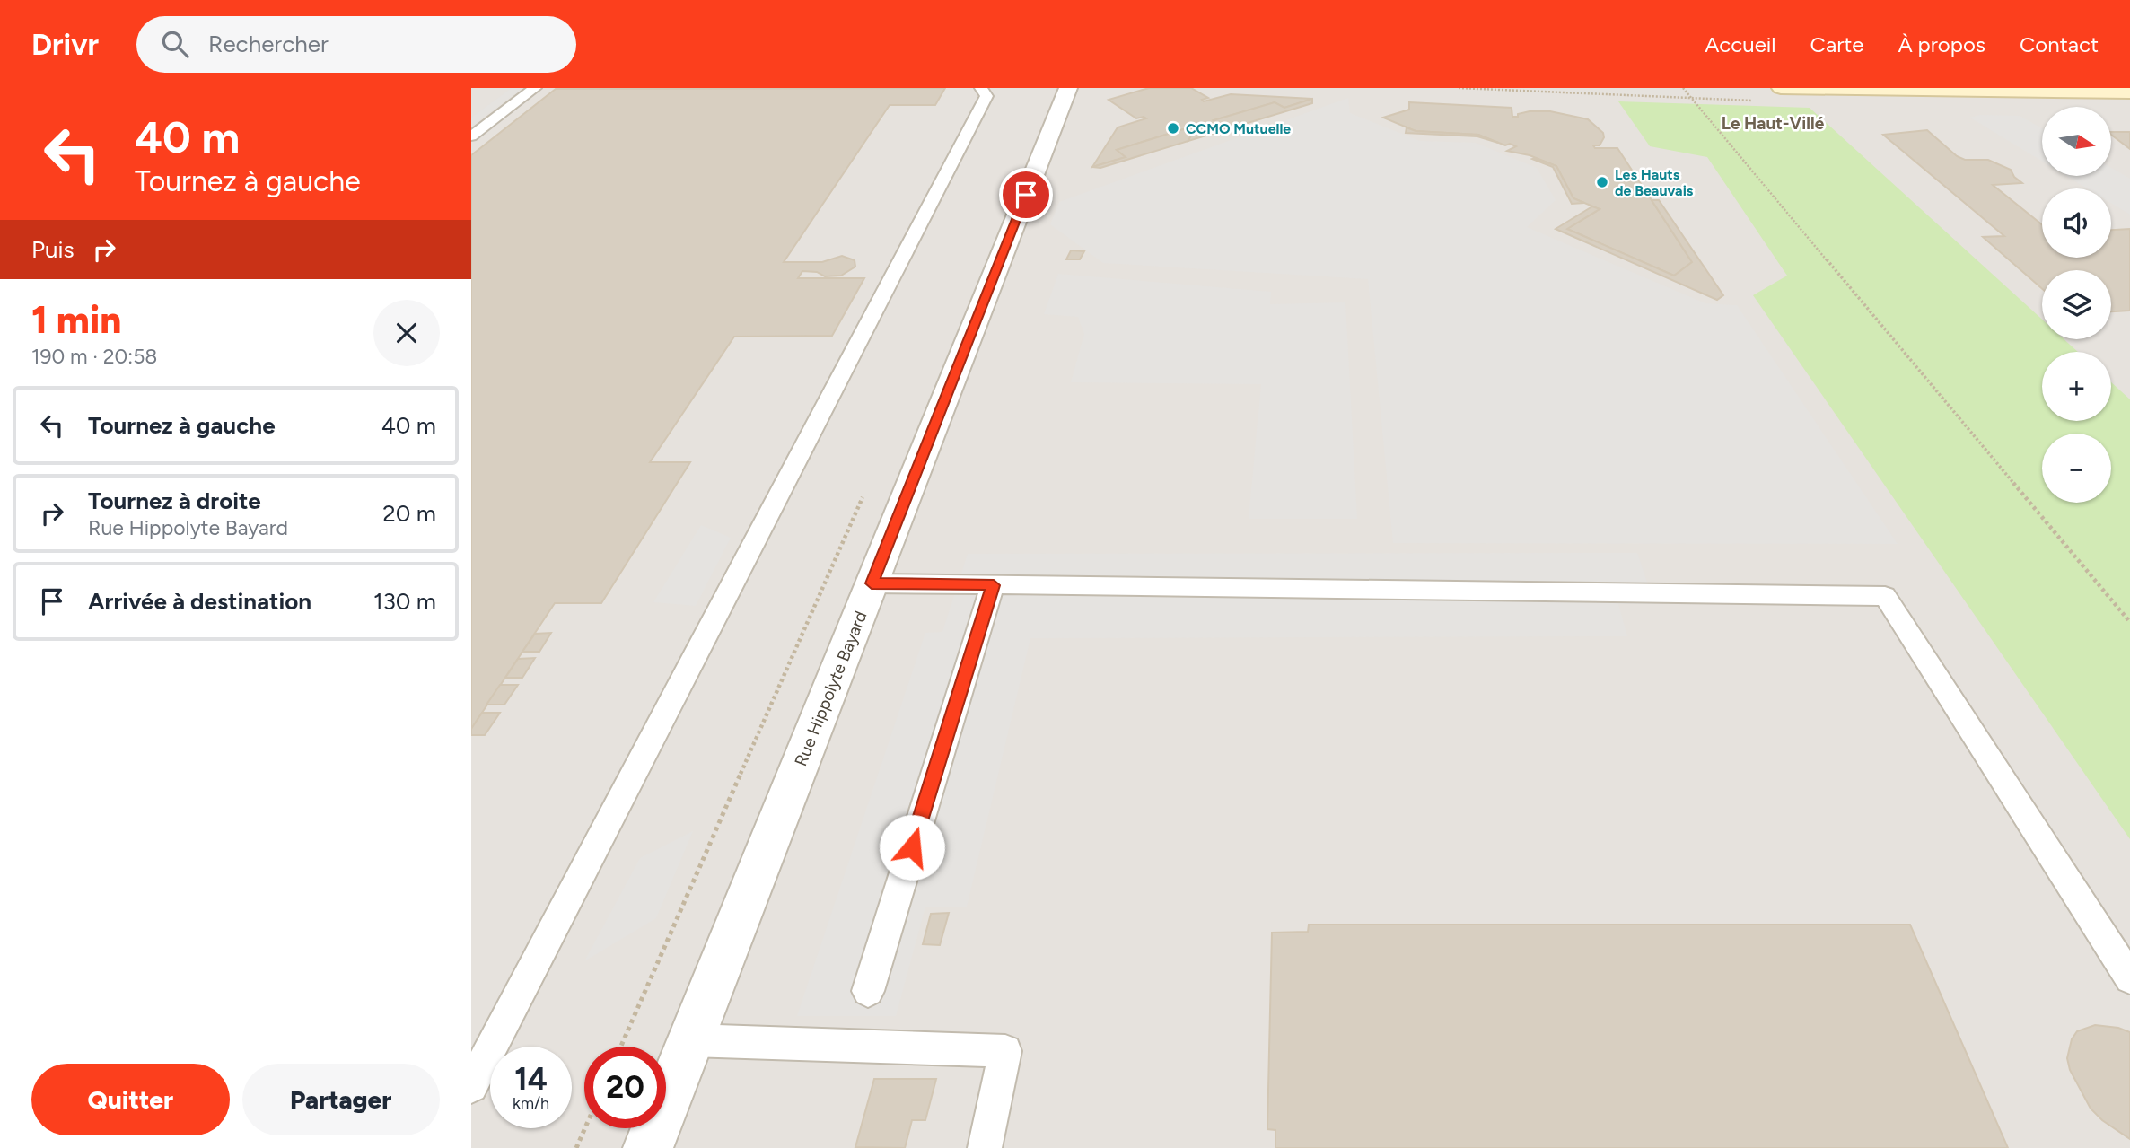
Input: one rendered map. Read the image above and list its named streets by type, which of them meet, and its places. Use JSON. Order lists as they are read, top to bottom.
{
  "streets": {
    "street": ["Rue Hippolyte Bayard"]
  },
  "districts": ["Le Haut-Villé"],
  "places": ["CCMO Mutuelle", "Les Hauts de Beauvais"],
  "north": "right",
  "page": {
    "header": "Drivr",
    "search": "Rechercher",
    "nav": [
      "Accueil",
      "Carte",
      "À propos",
      "Contact"
    ],
    "turn": ["40 m", "Tournez à gauche"],
    "map_buttons": ["+", "−"],
    "then": "Puis",
    "heading": ["1 min", "190 m · 20:58"],
    "list": [
      {
        "name": "Tournez à gauche",
        "value": "40 m"
      },
      {
        "name": "Tournez à droite",
        "note": "Rue Hippolyte Bayard",
        "value": "20 m"
      },
      {
        "name": "Arrivée à destination",
        "value": "130 m"
      }
    ],
    "speed": "14 km/h",
    "limit": "20",
    "buttons": ["Quitter", "Partager"]
  }
}
